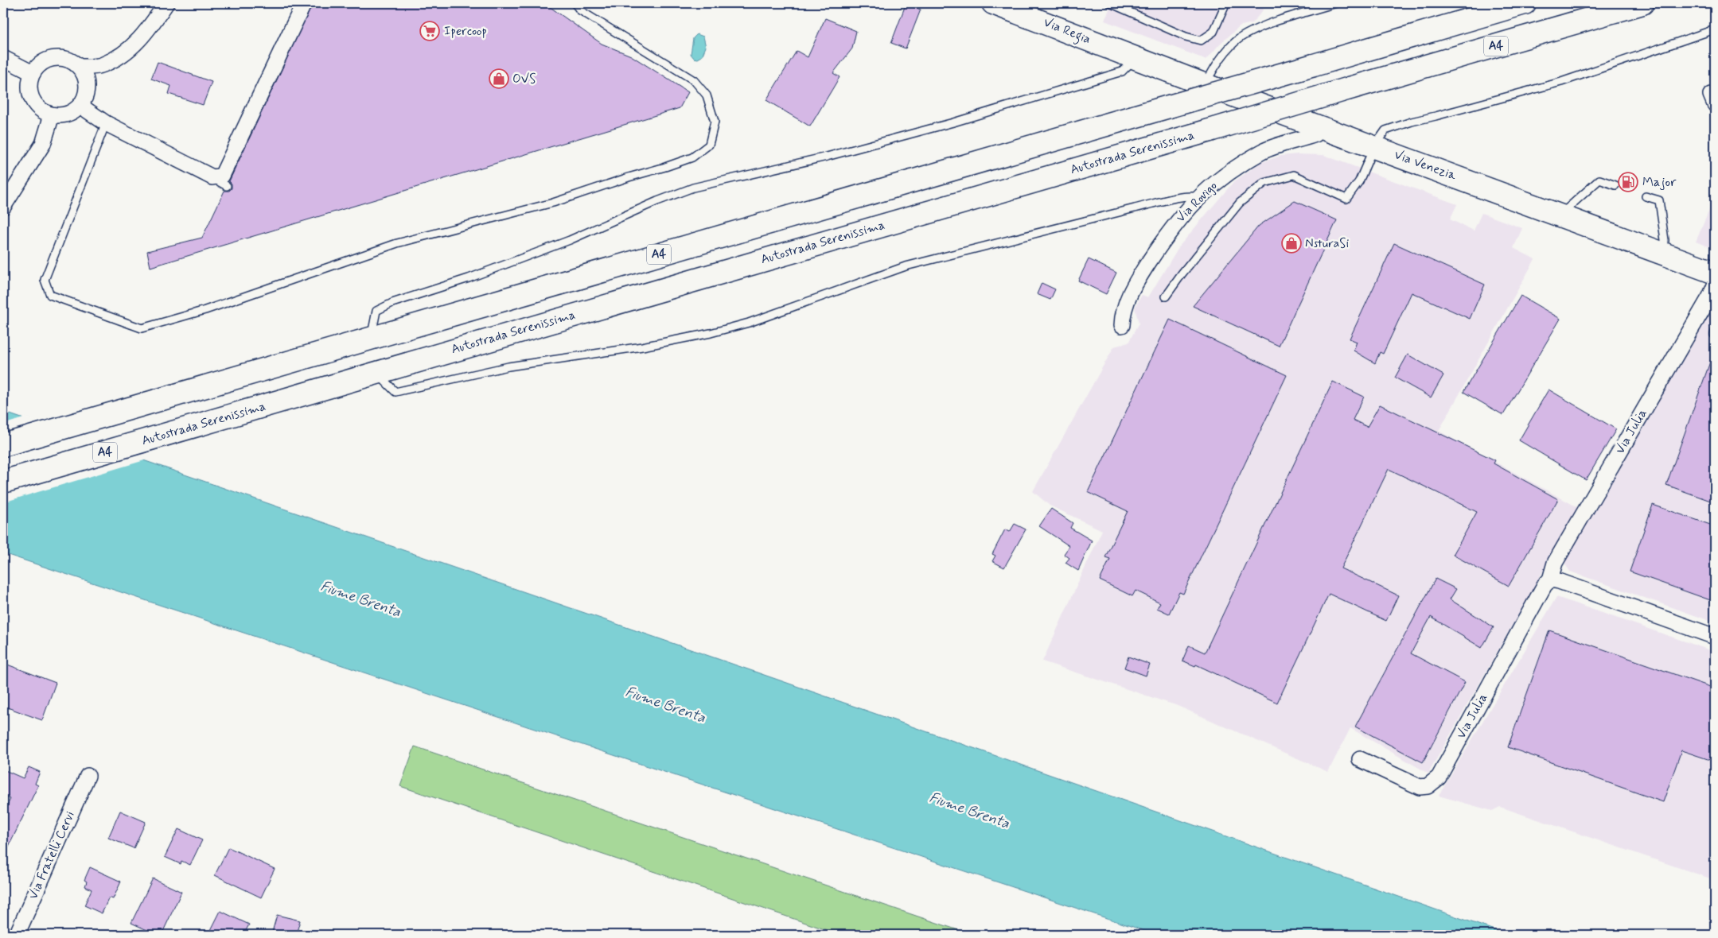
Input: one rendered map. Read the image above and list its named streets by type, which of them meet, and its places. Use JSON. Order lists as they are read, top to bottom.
{
  "streets": {
    "main road": [
      "Via Regia",
      "A4",
      "Autostrada Serenissima",
      "Via Venezia"
    ],
    "street": ["Via Rovigo", "Via Julia", "Via Fratelli Cervi"]
  },
  "crossings": [
    ["Via Regia", "Via Venezia"],
    ["Via Venezia", "Via Rovigo"]
  ],
  "water": ["Fiume Brenta"],
  "places": {
    "supermarket": ["Ipercoop"],
    "shop": ["OVS", "NsturaSi"],
    "fuel station": ["Major"]
  }
}
